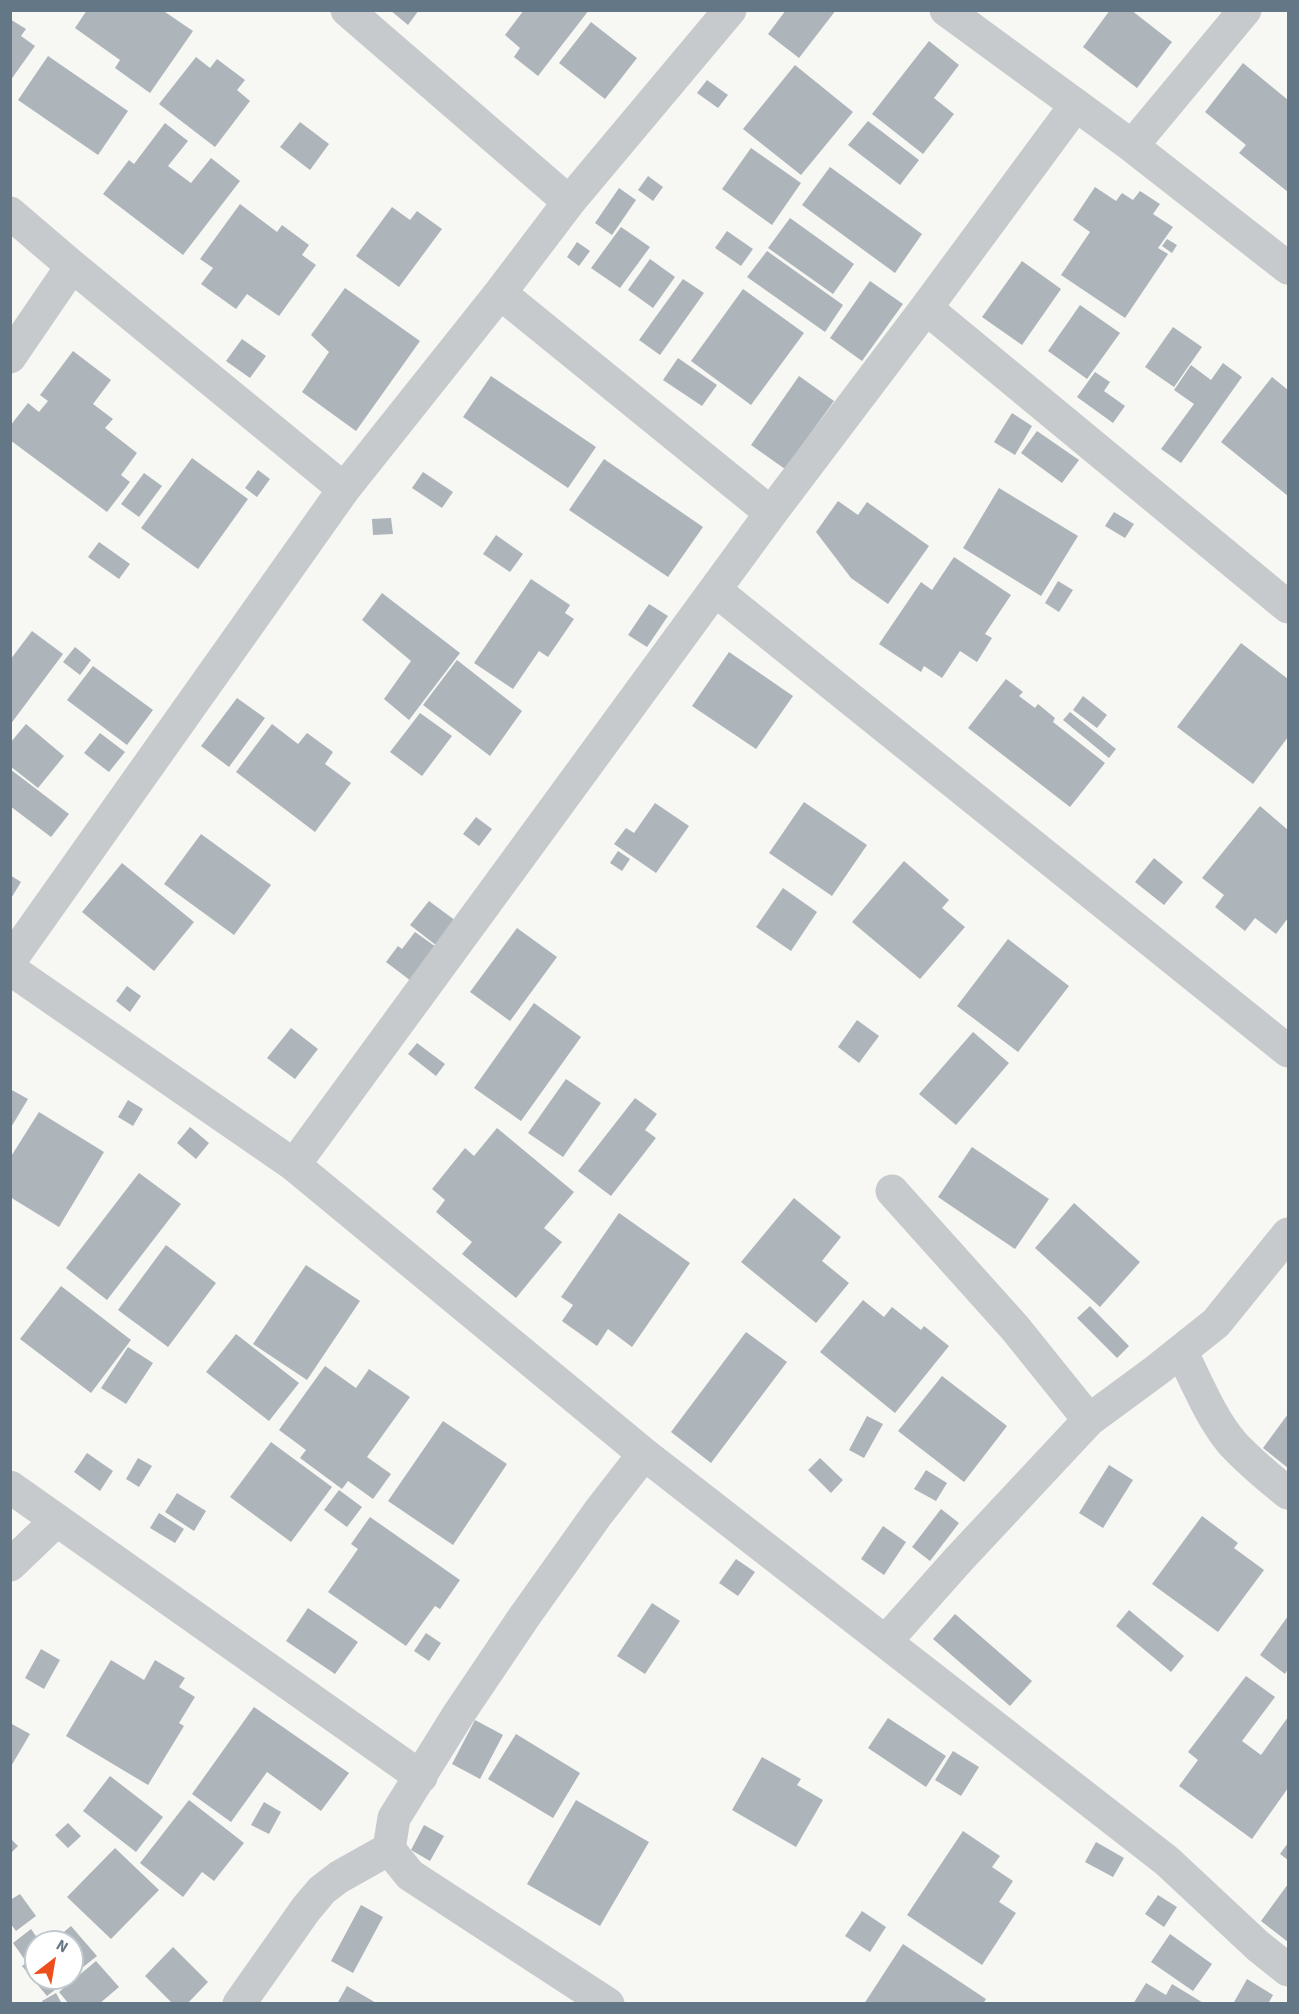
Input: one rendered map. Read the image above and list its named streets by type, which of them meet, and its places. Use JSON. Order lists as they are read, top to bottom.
{
  "north": "top right"
}
